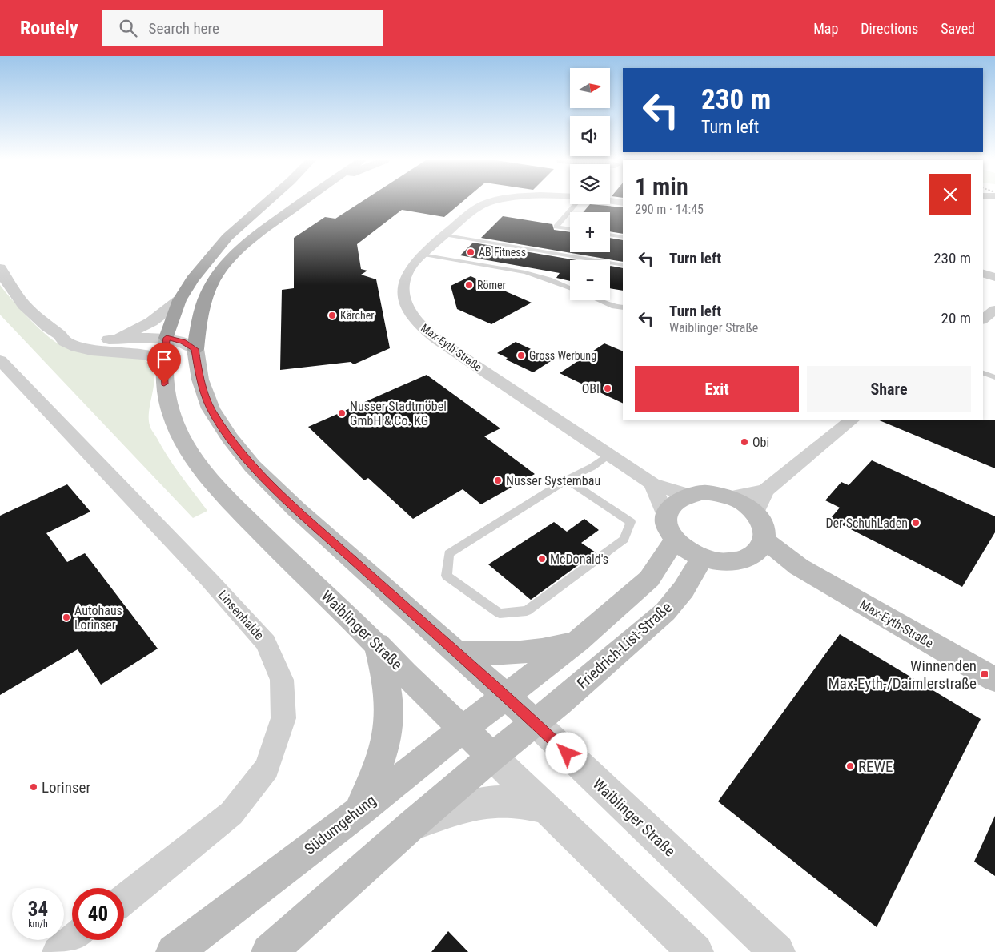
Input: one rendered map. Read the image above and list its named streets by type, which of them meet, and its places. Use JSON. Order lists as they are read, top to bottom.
{
  "streets": {
    "main road": [
      "Max-Eyth-Straße",
      "Waiblinger Straße",
      "Friedrich-List-Straße",
      "Südumgehung"
    ],
    "street": ["Linsenhalde"]
  },
  "crossings": [
    ["Max-Eyth-Straße", "Friedrich-List-Straße"],
    ["Waiblinger Straße", "Friedrich-List-Straße"],
    ["Waiblinger Straße", "Südumgehung"]
  ],
  "places": {
    "other": [
      "AB Fitness",
      "Römer",
      "Kärcher",
      "Gross Werbung",
      "OBI",
      "Nusser Stadtmöbel GmbH & Co. KG",
      "Obi",
      "Nusser Systembau",
      "Der SchuhLaden",
      "McDonald's",
      "Autohaus Lorinser",
      "REWE",
      "Lorinser"
    ],
    "transit": ["Winnenden Max-Eyth-/Daimlerstraße"]
  },
  "north": "right",
  "page": {
    "header": "Routely",
    "search": "Search here",
    "nav": ["Map", "Directions", "Saved"],
    "map_buttons": ["+", "−"],
    "turn": ["230 m", "Turn left"],
    "heading": ["1 min", "290 m · 14:45"],
    "list": [
      {
        "name": "Turn left",
        "value": "230 m"
      },
      {
        "name": "Turn left",
        "note": "Waiblinger Straße",
        "value": "20 m"
      }
    ],
    "buttons": ["Exit", "Share"],
    "speed": "34 km/h",
    "limit": "40"
  }
}
